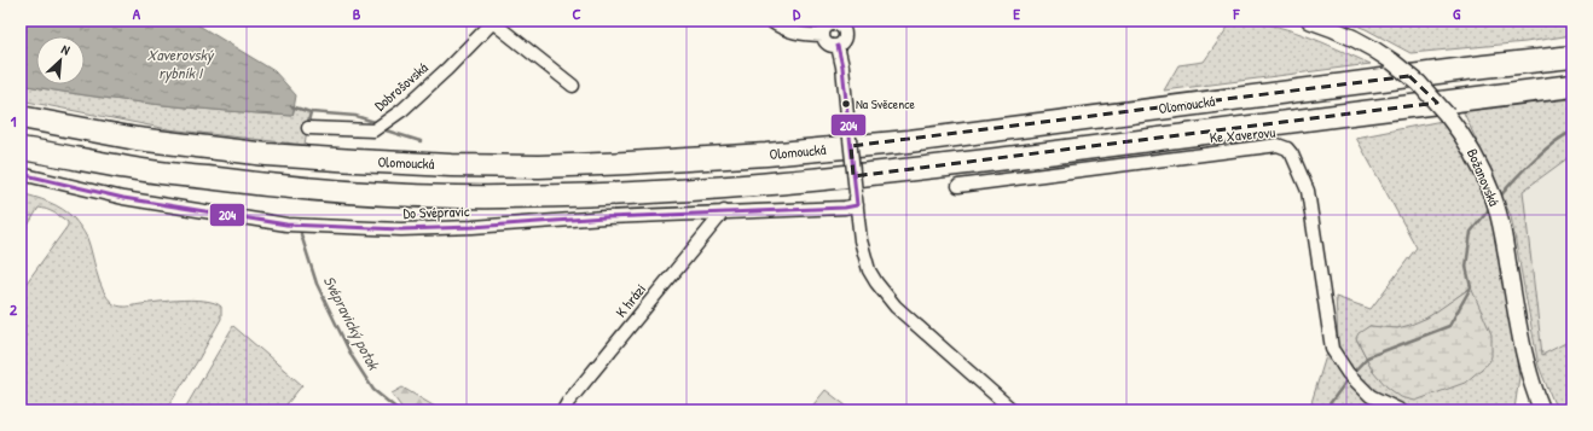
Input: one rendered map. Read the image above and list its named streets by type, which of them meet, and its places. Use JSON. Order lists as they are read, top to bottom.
{
  "streets": {
    "highway": ["Olomoucká"],
    "street": [
      "Dobrošovská",
      "Ke Xaverovu",
      "Božanovská",
      "Do Svépravic",
      "K hrázi"
    ]
  },
  "crossings": [
    ["Do Svépravic", "K hrázi"]
  ],
  "water": ["Xaverovský rybník I", "Svépravický potok"],
  "places": ["Na Svěcence"],
  "lines": ["transit line 204"],
  "north": "top right",
  "grid": {
    "columns": [
      "A",
      "B",
      "C",
      "D",
      "E",
      "F",
      "G"
    ],
    "rows": ["1", "2"]
  }
}
